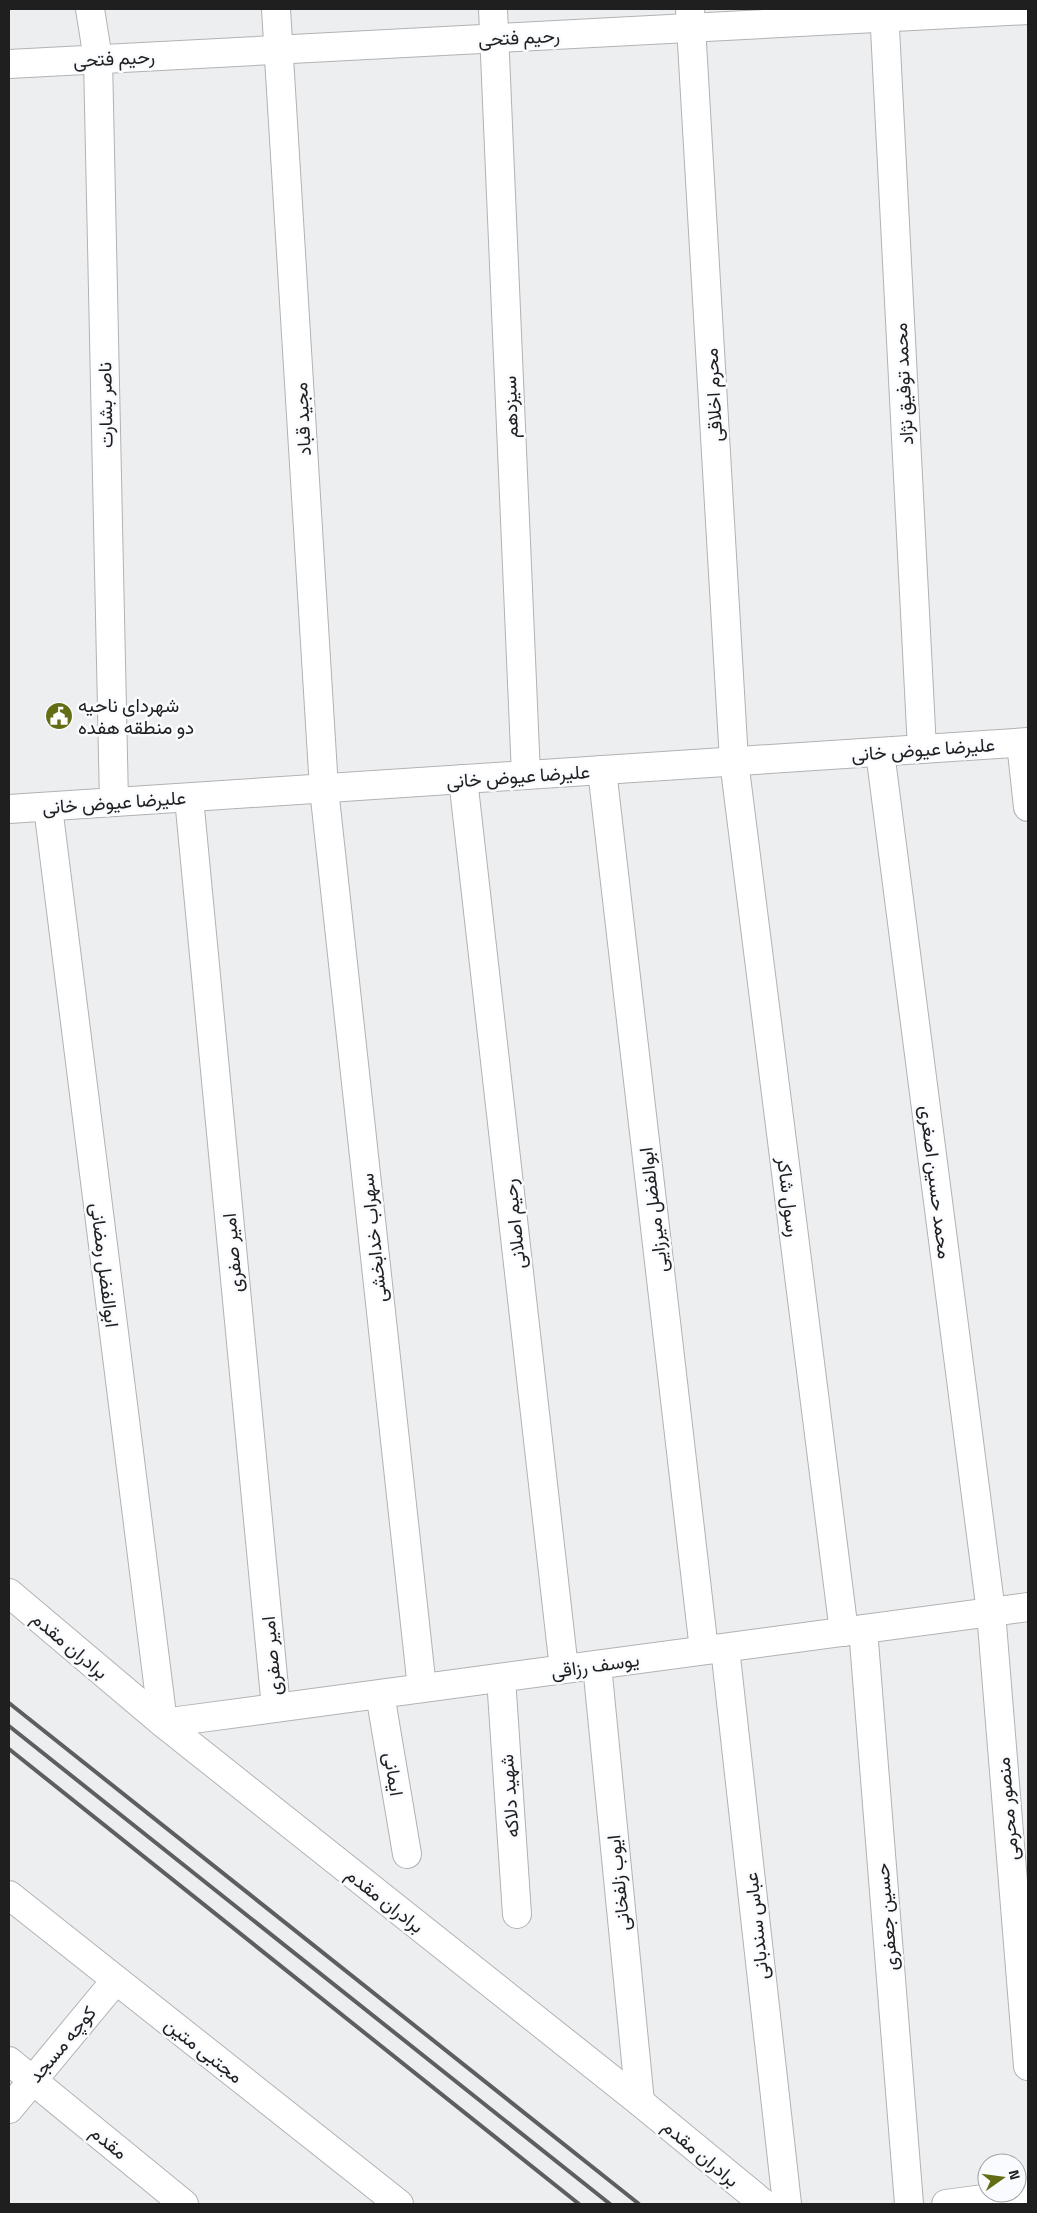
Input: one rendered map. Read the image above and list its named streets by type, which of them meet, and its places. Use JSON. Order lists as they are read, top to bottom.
{
  "streets": {
    "street": [
      "رحیم فتحی",
      "محمد توفیق ‌نژاد",
      "محرم اخلاقی",
      "ناصر بشارت",
      "سیزدهم",
      "مجید قباد",
      "علیرضا عیوض خانی",
      "محمد حسین اصغری",
      "رسول شاکر",
      "ابوالفضل میرزایی",
      "رحیم اصلانی",
      "سهراب خدابخشی",
      "امیر صفری",
      "ابوالفضل رمضانی",
      "برادران مقدم",
      "یوسف رزاقی",
      "ایمانی",
      "شهید دلاکه",
      "منصور محرمی",
      "ایوب زلفخانی",
      "حسین جعفری",
      "عباس سندبانی",
      "کوچه مسجد",
      "مجتبی متین",
      "مقدم"
    ]
  },
  "crossings": [
    ["رحیم فتحی", "محمد توفیق ‌نژاد"],
    ["رحیم فتحی", "محرم اخلاقی"],
    ["رحیم فتحی", "ناصر بشارت"],
    ["رحیم فتحی", "سیزدهم"],
    ["رحیم فتحی", "مجید قباد"],
    ["محمد توفیق ‌نژاد", "علیرضا عیوض خانی"],
    ["محرم اخلاقی", "علیرضا عیوض خانی"],
    ["محرم اخلاقی", "رسول شاکر"],
    ["ناصر بشارت", "علیرضا عیوض خانی"],
    ["سیزدهم", "علیرضا عیوض خانی"],
    ["مجید قباد", "علیرضا عیوض خانی"],
    ["مجید قباد", "سهراب خدابخشی"],
    ["علیرضا عیوض خانی", "محمد حسین اصغری"],
    ["علیرضا عیوض خانی", "رسول شاکر"],
    ["علیرضا عیوض خانی", "ابوالفضل میرزایی"],
    ["علیرضا عیوض خانی", "رحیم اصلانی"],
    ["علیرضا عیوض خانی", "سهراب خدابخشی"],
    ["علیرضا عیوض خانی", "امیر صفری"],
    ["علیرضا عیوض خانی", "ابوالفضل رمضانی"],
    ["محمد حسین اصغری", "یوسف رزاقی"],
    ["محمد حسین اصغری", "منصور محرمی"],
    ["رسول شاکر", "یوسف رزاقی"],
    ["رسول شاکر", "حسین جعفری"],
    ["ابوالفضل میرزایی", "یوسف رزاقی"],
    ["ابوالفضل میرزایی", "عباس سندبانی"],
    ["رحیم اصلانی", "یوسف رزاقی"],
    ["سهراب خدابخشی", "یوسف رزاقی"],
    ["امیر صفری", "یوسف رزاقی"],
    ["ابوالفضل رمضانی", "برادران مقدم"],
    ["ابوالفضل رمضانی", "یوسف رزاقی"],
    ["برادران مقدم", "یوسف رزاقی"],
    ["برادران مقدم", "ایوب زلفخانی"],
    ["یوسف رزاقی", "ایمانی"],
    ["یوسف رزاقی", "شهید دلاکه"],
    ["یوسف رزاقی", "منصور محرمی"],
    ["یوسف رزاقی", "ایوب زلفخانی"],
    ["یوسف رزاقی", "حسین جعفری"],
    ["یوسف رزاقی", "عباس سندبانی"],
    ["کوچه مسجد", "مجتبی متین"],
    ["کوچه مسجد", "مقدم"]
  ],
  "places": {
    "public building": ["شهردای ناحیه دو منطقه هفده"]
  },
  "north": "right"
}
